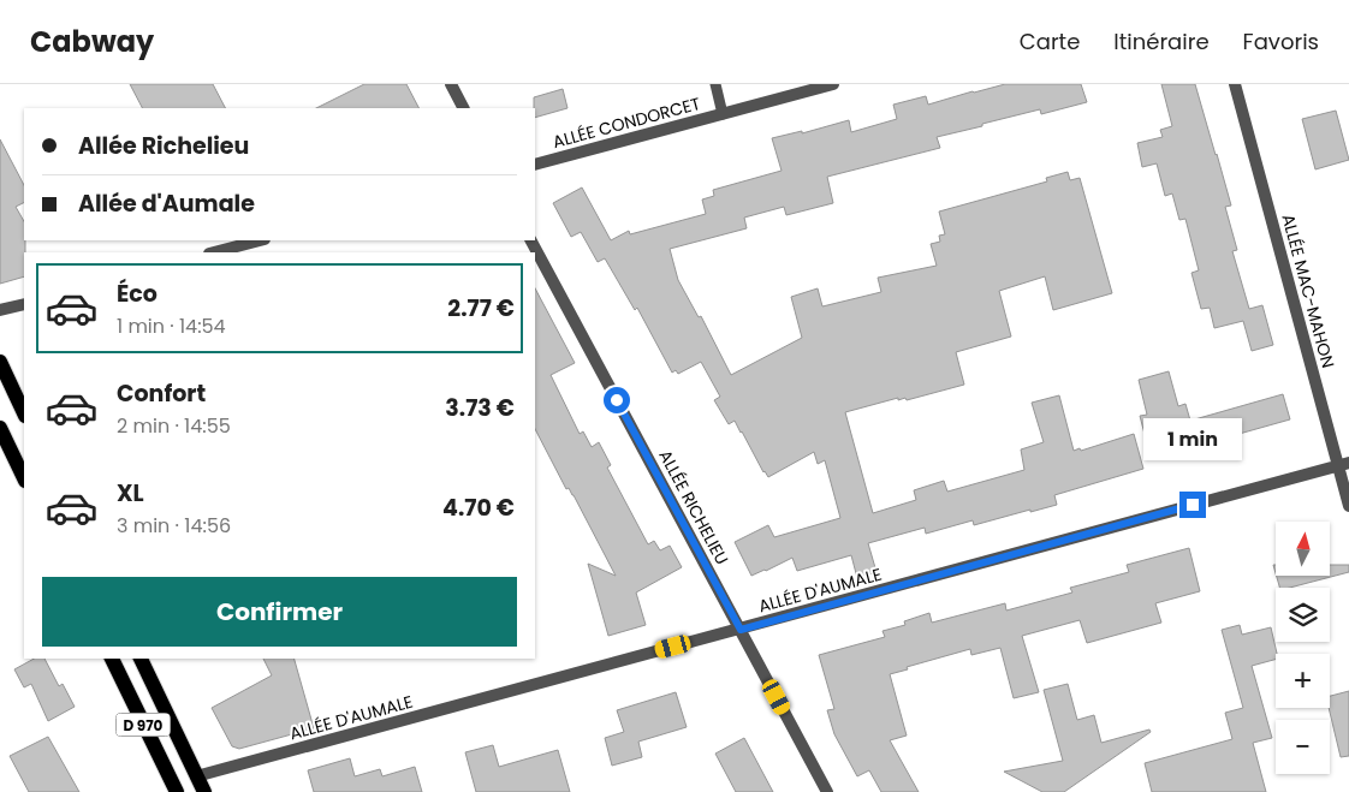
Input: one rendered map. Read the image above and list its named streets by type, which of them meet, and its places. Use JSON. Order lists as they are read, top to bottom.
{
  "streets": {
    "main road": ["D 970"],
    "street": [
      "ALLÉE CONDORCET",
      "ALLÉE MAC-MAHON",
      "ALLÉE RICHELIEU",
      "ALLÉE D'AUMALE"
    ]
  },
  "crossings": [
    ["ALLÉE MAC-MAHON", "ALLÉE D'AUMALE"],
    ["ALLÉE RICHELIEU", "ALLÉE D'AUMALE"],
    ["ALLÉE D'AUMALE", "D 970"]
  ],
  "north": "top",
  "page": {
    "header": "Cabway",
    "nav": ["Carte", "Itinéraire", "Favoris"],
    "banner": ["Allée Richelieu", "Allée d'Aumale"],
    "list": [
      {
        "name": "Éco",
        "note": "1 min · 14:54",
        "value": "2.77 €"
      },
      {
        "name": "Confort",
        "note": "2 min · 14:55",
        "value": "3.73 €"
      },
      {
        "name": "XL",
        "note": "3 min · 14:56",
        "value": "4.70 €"
      }
    ],
    "bubble": "1 min",
    "map_buttons": ["+", "−"],
    "buttons": "Confirmer"
  }
}
